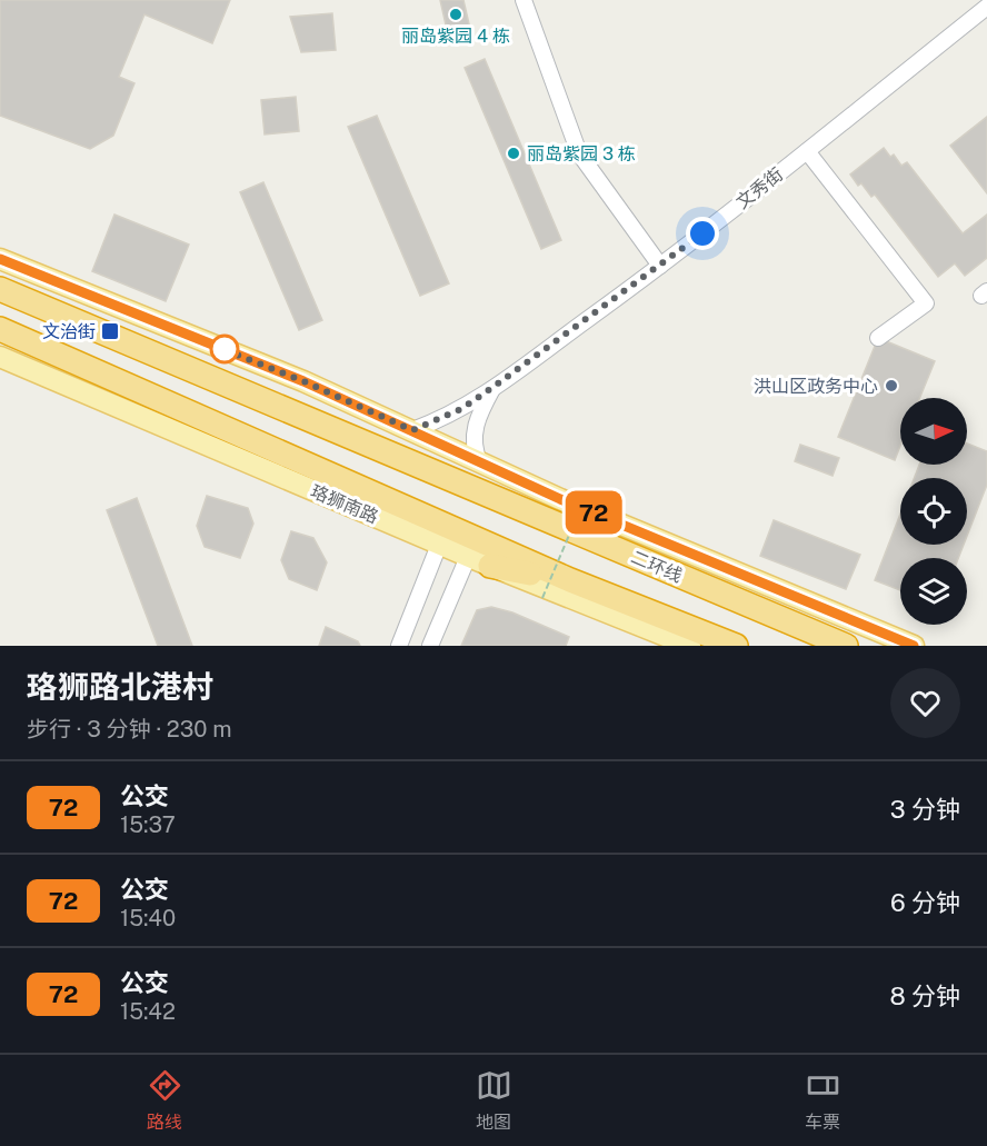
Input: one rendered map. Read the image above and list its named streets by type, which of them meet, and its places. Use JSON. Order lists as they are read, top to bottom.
{
  "streets": {
    "highway": ["珞狮南路", "二环线"],
    "street": ["文秀街"]
  },
  "places": {
    "other": ["丽岛紫园 4 栋", "丽岛紫园 3 栋", "洪山区政务中心"],
    "transit": ["文治街"]
  },
  "lines": ["bus line 72"],
  "north": "right",
  "page": {
    "on_map": "72",
    "heading": ["珞狮路北港村", "步行 · 3 分钟 · 230 m"],
    "list": [
      {
        "mark": "72",
        "name": "公交",
        "note": "15:37",
        "value": "3 分钟"
      },
      {
        "mark": "72",
        "name": "公交",
        "note": "15:40",
        "value": "6 分钟"
      },
      {
        "mark": "72",
        "name": "公交",
        "note": "15:42",
        "value": "8 分钟"
      }
    ],
    "tabs": ["路线", "地图", "车票"]
  }
}
